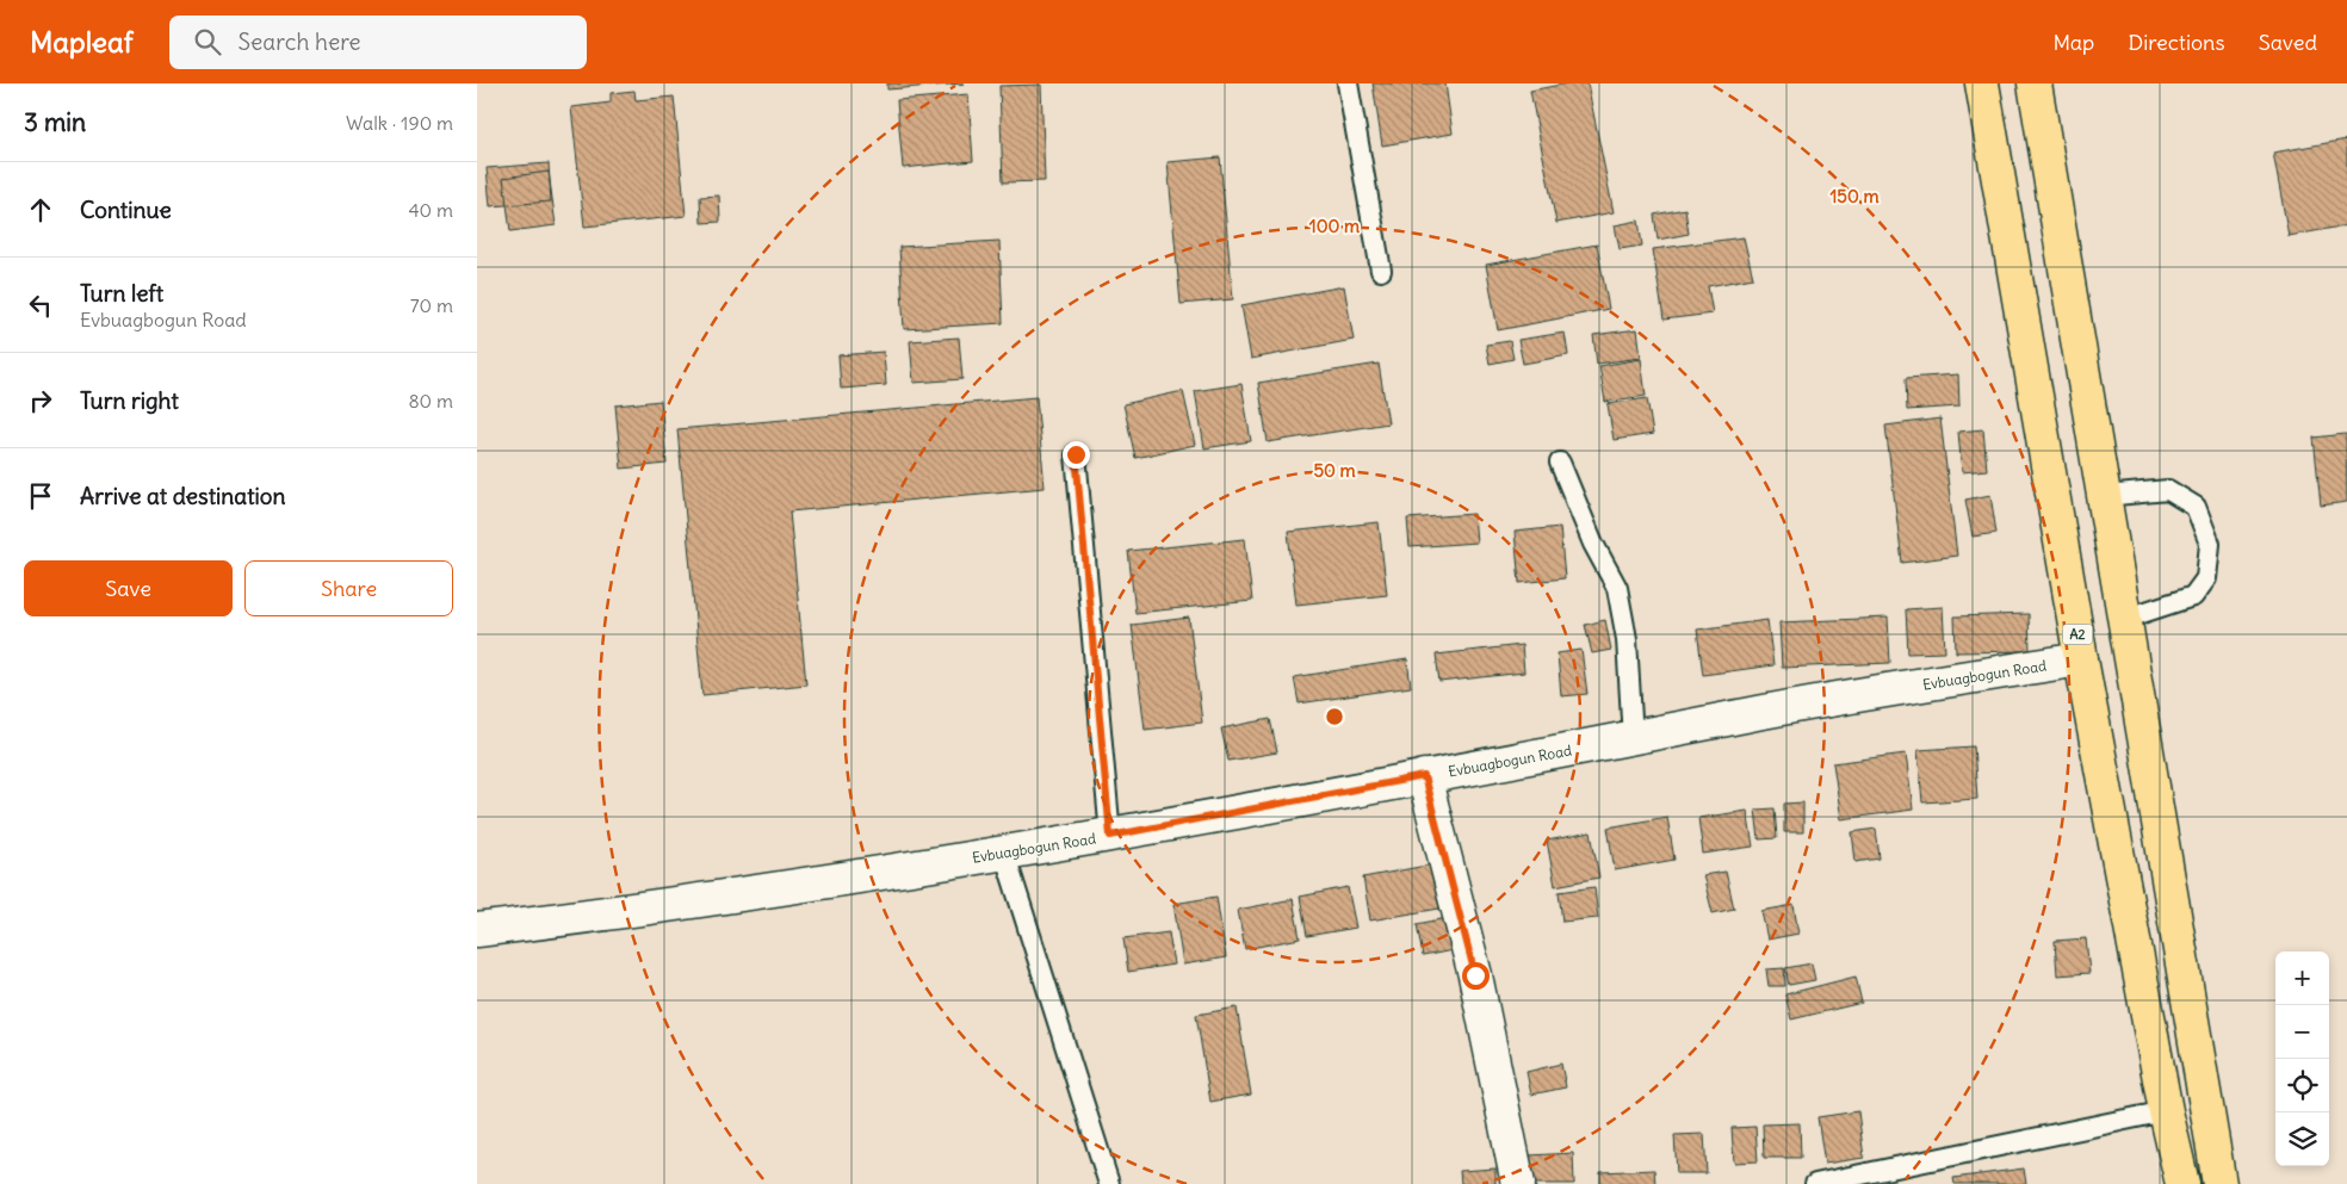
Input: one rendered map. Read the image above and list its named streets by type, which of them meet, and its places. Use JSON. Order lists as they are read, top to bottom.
{
  "streets": {
    "highway": ["A2"],
    "street": ["Evbuagbogun Road"]
  },
  "crossings": [
    ["A2", "Evbuagbogun Road"]
  ],
  "page": {
    "header": "Mapleaf",
    "search": "Search here",
    "nav": ["Map", "Directions", "Saved"],
    "heading": ["3 min", "Walk · 190 m"],
    "list": [
      ["Continue", "40 m"],
      ["Turn left", "Evbuagbogun Road", "70 m"],
      ["Turn right", "80 m"],
      "Arrive at destination"
    ],
    "buttons": ["Save", "Share"],
    "map_buttons": ["+", "−"]
  },
  "rings": ["150 m", "100 m", "50 m"]
}
